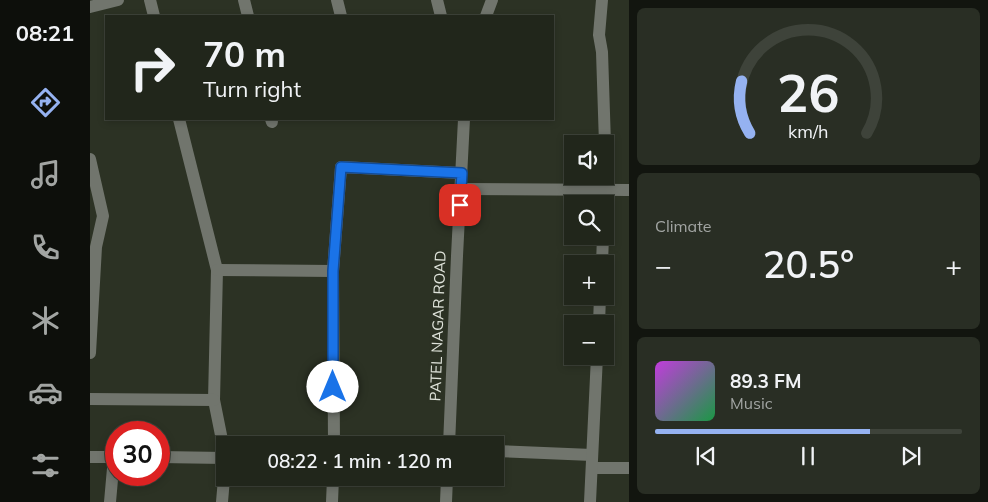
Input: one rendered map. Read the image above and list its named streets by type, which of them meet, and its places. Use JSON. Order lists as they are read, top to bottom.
{
  "streets": {
    "street": ["PATEL NAGAR ROAD"]
  },
  "page": {
    "tabs": "08:21",
    "turn": ["70 m", "Turn right"],
    "map_buttons": ["+", "−"],
    "tile": "Climate",
    "heat": ["−", "20.5°", "+"],
    "song": ["89.3 FM", "Music"],
    "limit": "30",
    "trip": "08:22 · 1 min · 120 m",
    "gauge": ["26", "km/h"]
  }
}
